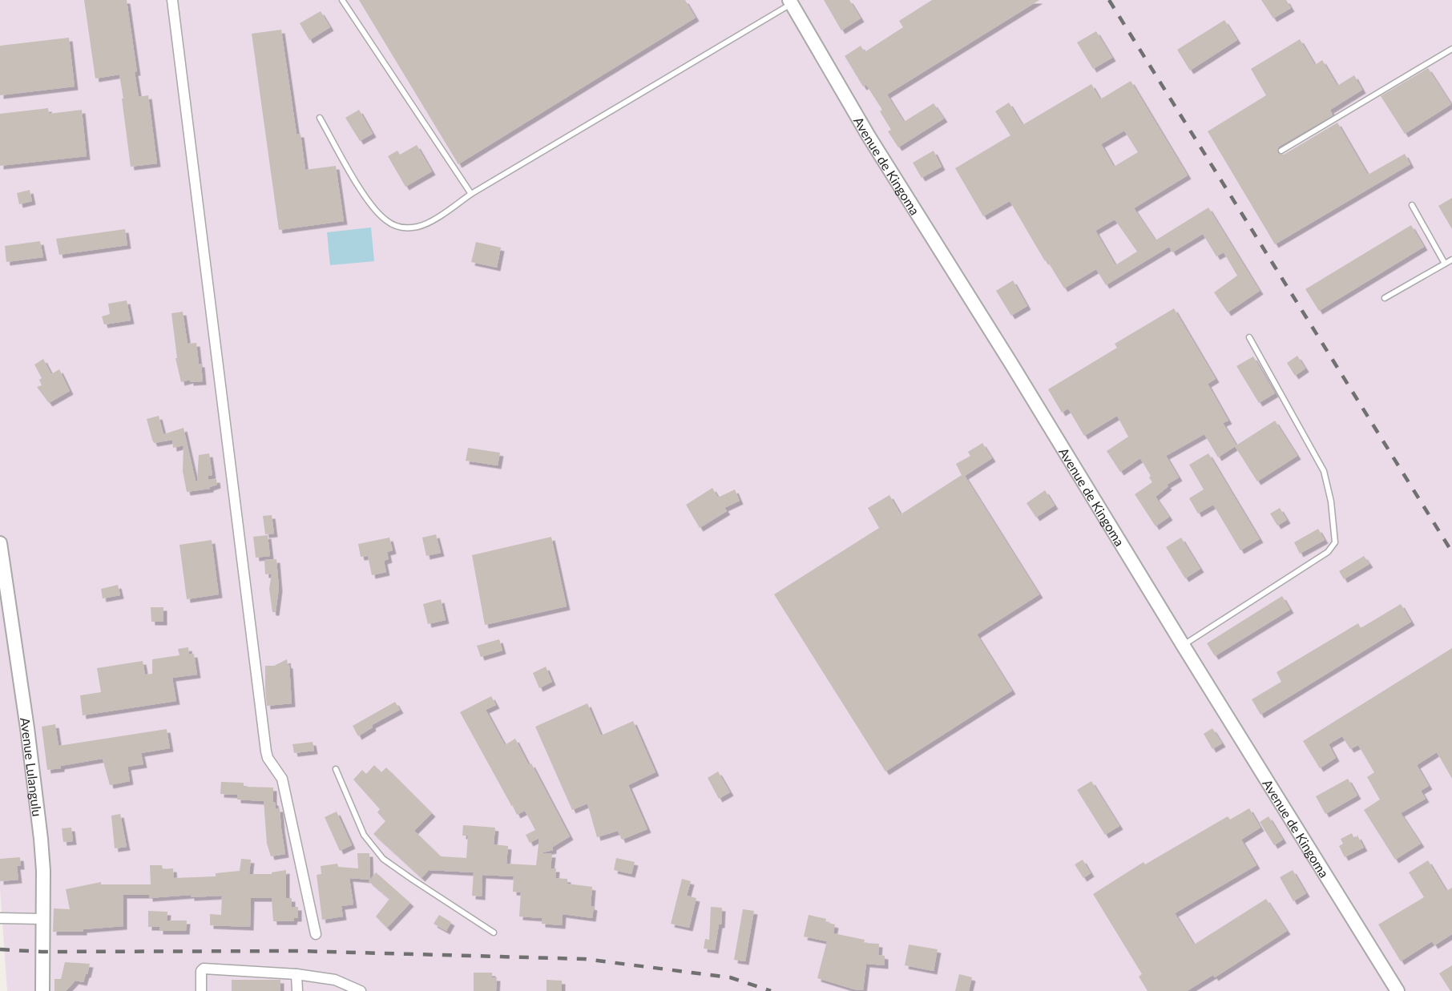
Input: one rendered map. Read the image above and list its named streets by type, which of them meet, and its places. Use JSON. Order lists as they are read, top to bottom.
{
  "streets": {
    "street": ["Avenue de Kingoma", "Avenue Lulangulu"]
  }
}
